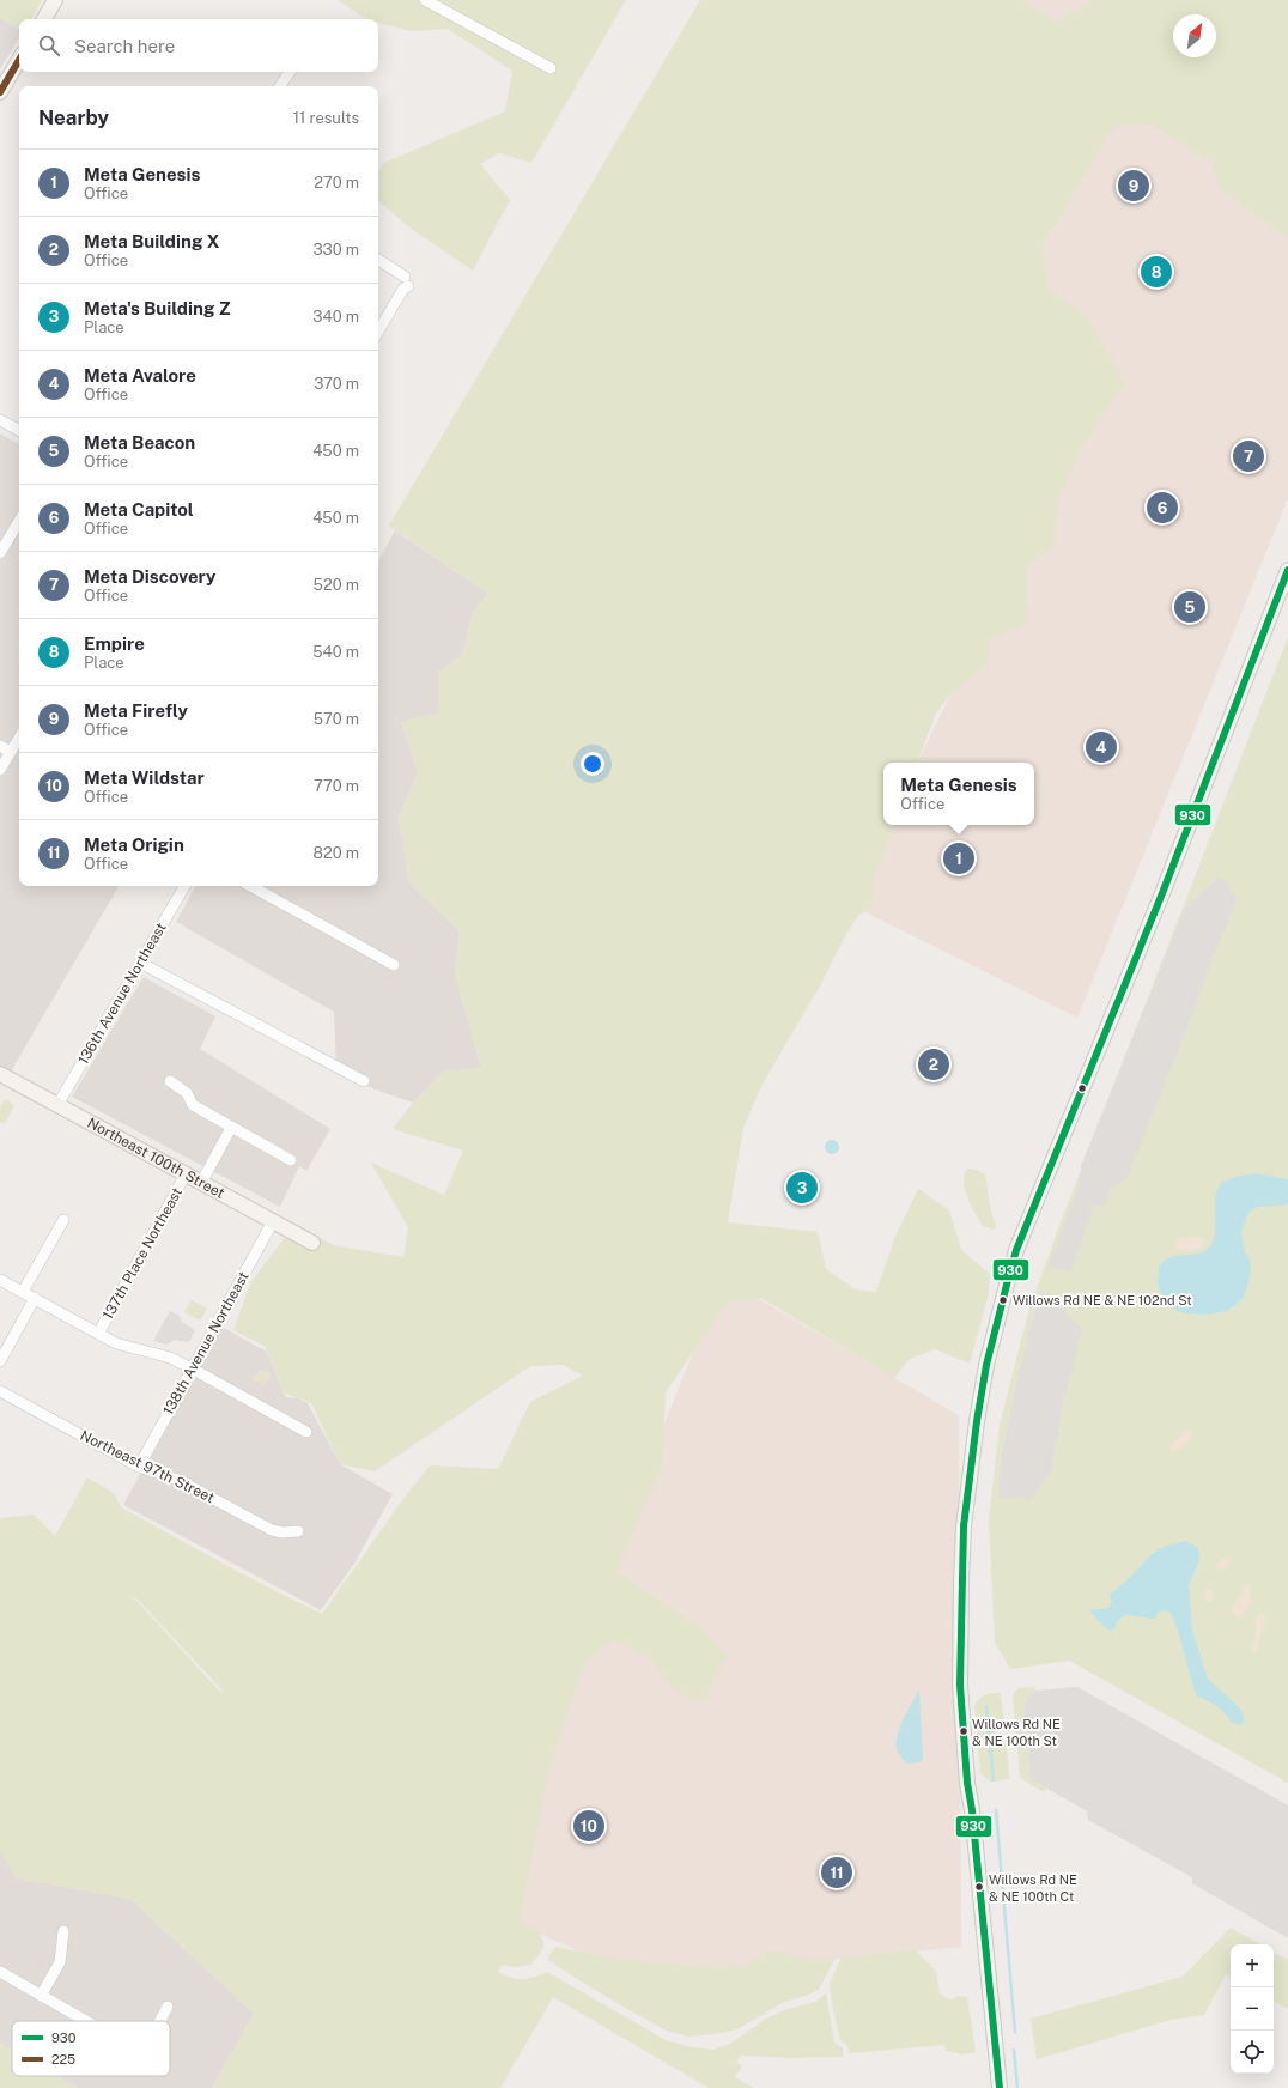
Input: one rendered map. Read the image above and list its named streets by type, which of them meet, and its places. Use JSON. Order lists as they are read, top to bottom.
{
  "streets": {
    "main road": ["Northeast 100th Street"],
    "street": [
      "136th Avenue Northeast",
      "137th Place Northeast",
      "138th Avenue Northeast",
      "Northeast 97th Street"
    ]
  },
  "crossings": [
    ["136th Avenue Northeast", "Northeast 100th Street"],
    ["Northeast 100th Street", "137th Place Northeast"],
    ["Northeast 100th Street", "138th Avenue Northeast"],
    ["138th Avenue Northeast", "Northeast 97th Street"]
  ],
  "places": ["Willows Rd NE & NE 102nd St", "Willows Rd NE & NE 100th St", "Willows Rd NE & NE 100th Ct"],
  "lines": ["transit line 225", "transit line 930"],
  "legend": ["930", "225"],
  "north": "top right",
  "page": {
    "search": "Search here",
    "heading": ["Nearby", "11 results"],
    "list": [
      {
        "mark": "1",
        "name": "Meta Genesis",
        "note": "Office",
        "value": "270 m"
      },
      {
        "mark": "2",
        "name": "Meta Building X",
        "note": "Office",
        "value": "330 m"
      },
      {
        "mark": "3",
        "name": "Meta's Building Z",
        "note": "Place",
        "value": "340 m"
      },
      {
        "mark": "4",
        "name": "Meta Avalore",
        "note": "Office",
        "value": "370 m"
      },
      {
        "mark": "5",
        "name": "Meta Beacon",
        "note": "Office",
        "value": "450 m"
      },
      {
        "mark": "6",
        "name": "Meta Capitol",
        "note": "Office",
        "value": "450 m"
      },
      {
        "mark": "7",
        "name": "Meta Discovery",
        "note": "Office",
        "value": "520 m"
      },
      {
        "mark": "8",
        "name": "Empire",
        "note": "Place",
        "value": "540 m"
      },
      {
        "mark": "9",
        "name": "Meta Firefly",
        "note": "Office",
        "value": "570 m"
      },
      {
        "mark": "10",
        "name": "Meta Wildstar",
        "note": "Office",
        "value": "770 m"
      },
      {
        "mark": "11",
        "name": "Meta Origin",
        "note": "Office",
        "value": "820 m"
      }
    ],
    "pins": [
      "9",
      "8",
      "7",
      "6",
      "5",
      "4",
      "1",
      "2",
      "3",
      "10",
      "11"
    ],
    "popup": ["Meta Genesis", "Office"],
    "map_buttons": ["+", "−"]
  }
}
